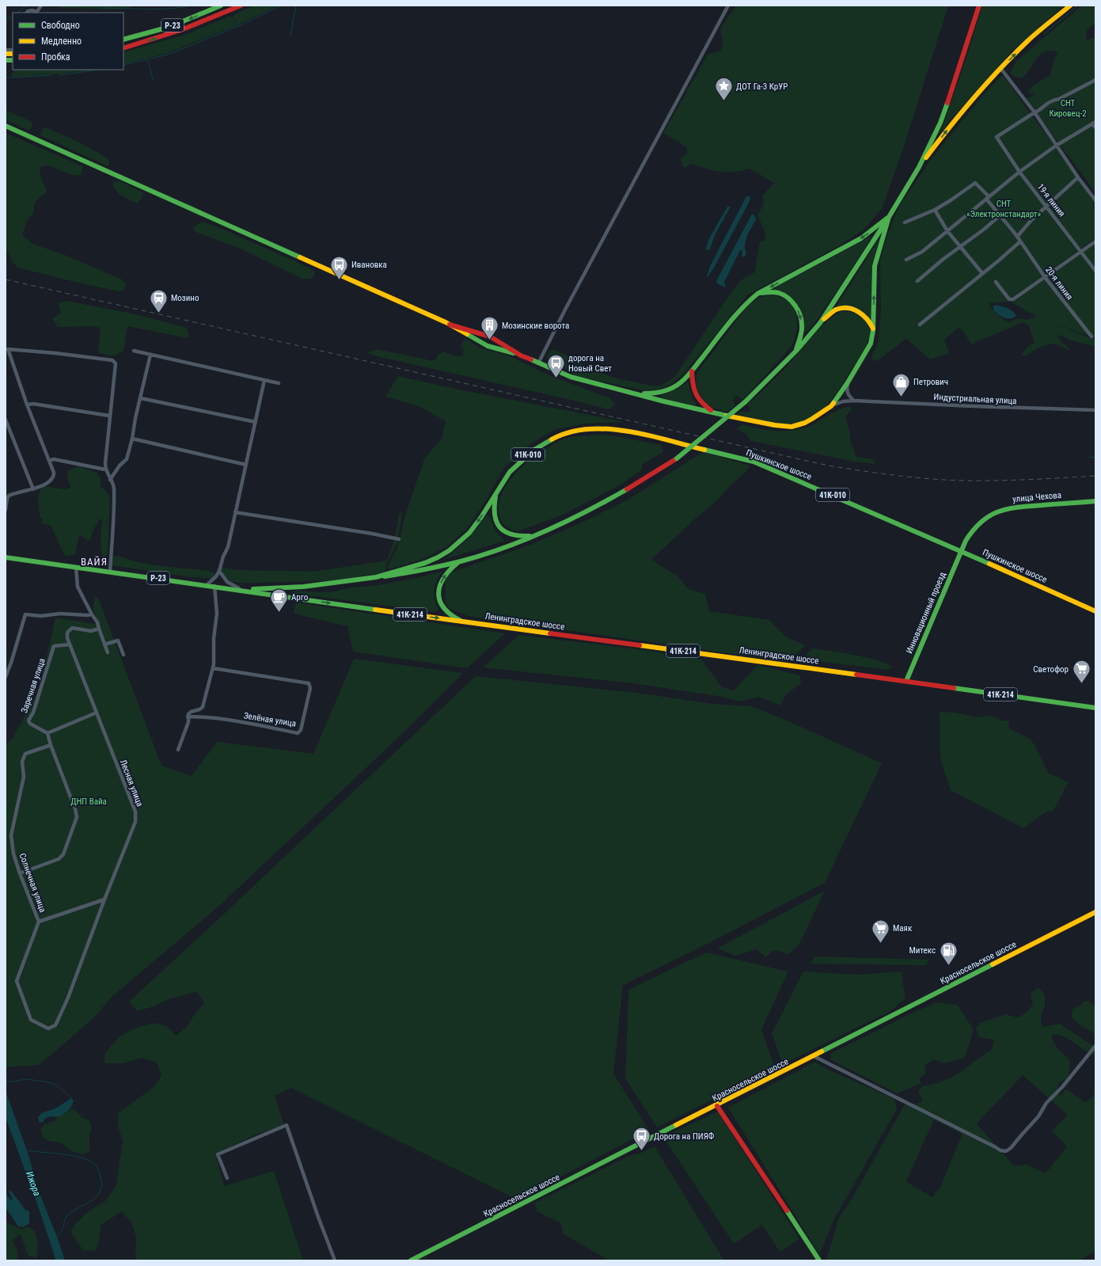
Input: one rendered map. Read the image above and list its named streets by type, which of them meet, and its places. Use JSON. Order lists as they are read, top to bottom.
{
  "streets": {
    "main road": [
      "Р-23",
      "41К-010",
      "Пушкинское шоссе",
      "улица Чехова",
      "Инновационный проезд",
      "41К-214",
      "Ленинградское шоссе",
      "Красносельское шоссе"
    ],
    "street": [
      "19-я линия",
      "20-я линия",
      "Индустриальная улица",
      "Заречная улица",
      "Зелёная улица",
      "Лесная улица",
      "Солнечная улица"
    ]
  },
  "crossings": [
    ["Р-23", "Пушкинское шоссе"],
    ["Р-23", "41К-214"],
    ["Пушкинское шоссе", "улица Чехова"],
    ["Пушкинское шоссе", "Инновационный проезд"],
    ["улица Чехова", "Инновационный проезд"],
    ["Инновационный проезд", "Ленинградское шоссе"],
    ["41К-214", "Ленинградское шоссе"],
    ["Заречная улица", "Лесная улица"],
    ["Лесная улица", "Солнечная улица"]
  ],
  "districts": ["ВАЙЯ"],
  "water": ["Ижора"],
  "parks": ["СНТ Кировец-2", "СНТ «Электронстандарт»", "ДНП Вайа"],
  "places": {
    "place": ["ДОТ Га-3 КрУР"],
    "bus stop": ["Ивановка", "дорога на Новый Свет", "Дорога на ПИЯФ"],
    "station": ["Мозино"],
    "building": ["Мозинские ворота"],
    "shop": ["Петрович"],
    "cafe": ["Арго"],
    "supermarket": ["Светофор", "Маяк"],
    "fuel station": ["Митекс"]
  },
  "legend": ["Свободно", "Медленно", "Пробка"]
}
